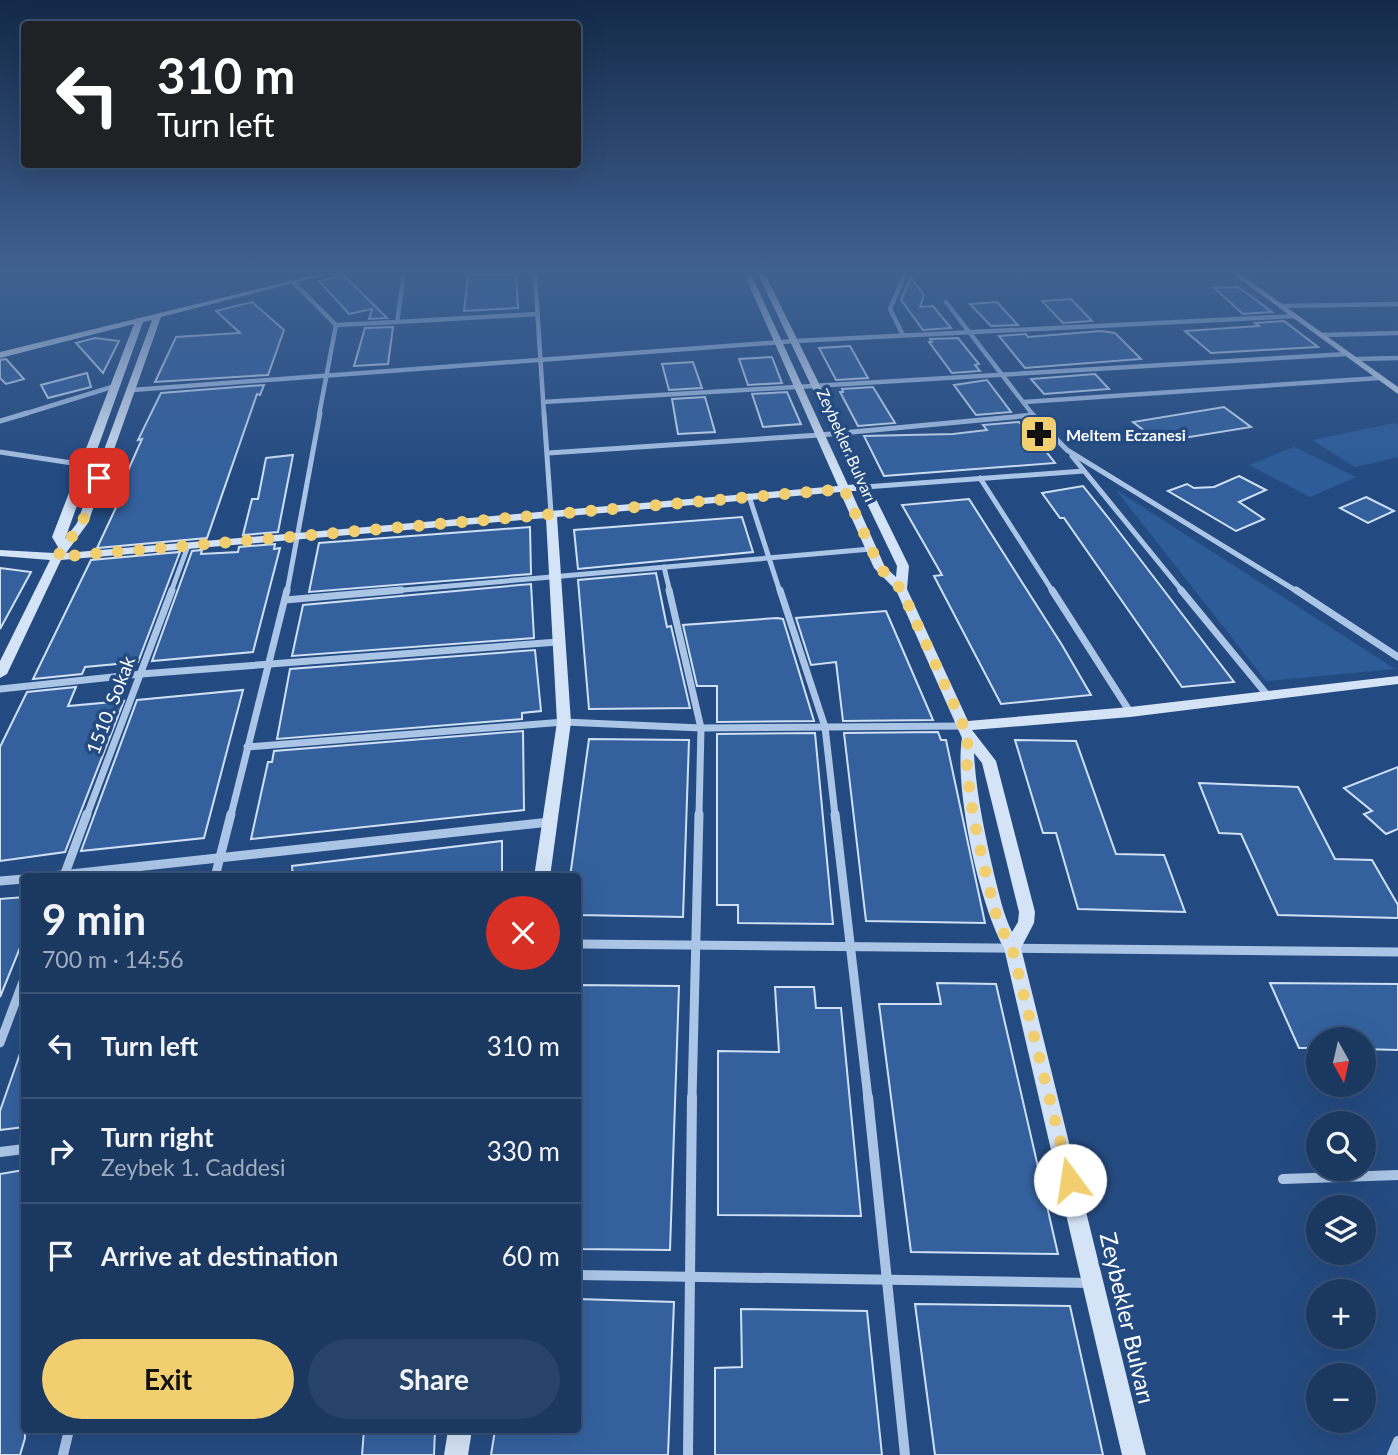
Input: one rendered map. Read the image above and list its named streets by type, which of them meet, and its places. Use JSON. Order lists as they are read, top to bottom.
{
  "streets": {
    "street": ["Zeybekler Bulvarı", "1510. Sokak"]
  },
  "places": {
    "pharmacy": ["Meltem Eczanesi"]
  },
  "north": "bottom",
  "page": {
    "turn": ["310 m", "Turn left"],
    "heading": ["9 min", "700 m · 14:56"],
    "list": [
      {
        "name": "Turn left",
        "value": "310 m"
      },
      {
        "name": "Turn right",
        "note": "Zeybek 1. Caddesi",
        "value": "330 m"
      },
      {
        "name": "Arrive at destination",
        "value": "60 m"
      }
    ],
    "map_buttons": ["+", "−"],
    "buttons": ["Exit", "Share"]
  }
}
